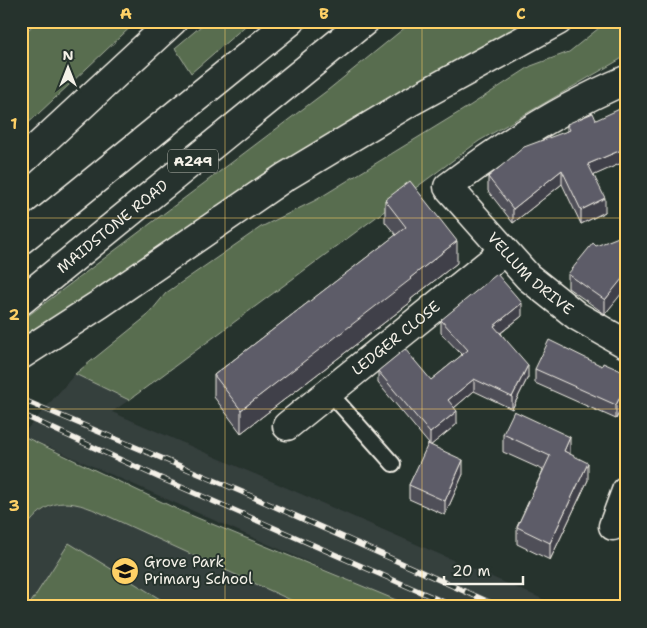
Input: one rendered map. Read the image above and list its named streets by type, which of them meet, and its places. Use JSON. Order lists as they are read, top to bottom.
{
  "streets": {
    "main road": [
      "A249",
      "MAIDSTONE ROAD",
      "VELLUM DRIVE",
      "LEDGER CLOSE"
    ]
  },
  "crossings": [
    ["VELLUM DRIVE", "LEDGER CLOSE"]
  ],
  "places": {
    "school or university": ["Grove Park Primary School"]
  },
  "scale_bar": "20 m",
  "north": "top",
  "grid": {
    "columns": ["A", "B", "C"],
    "rows": ["1", "2", "3"]
  }
}
